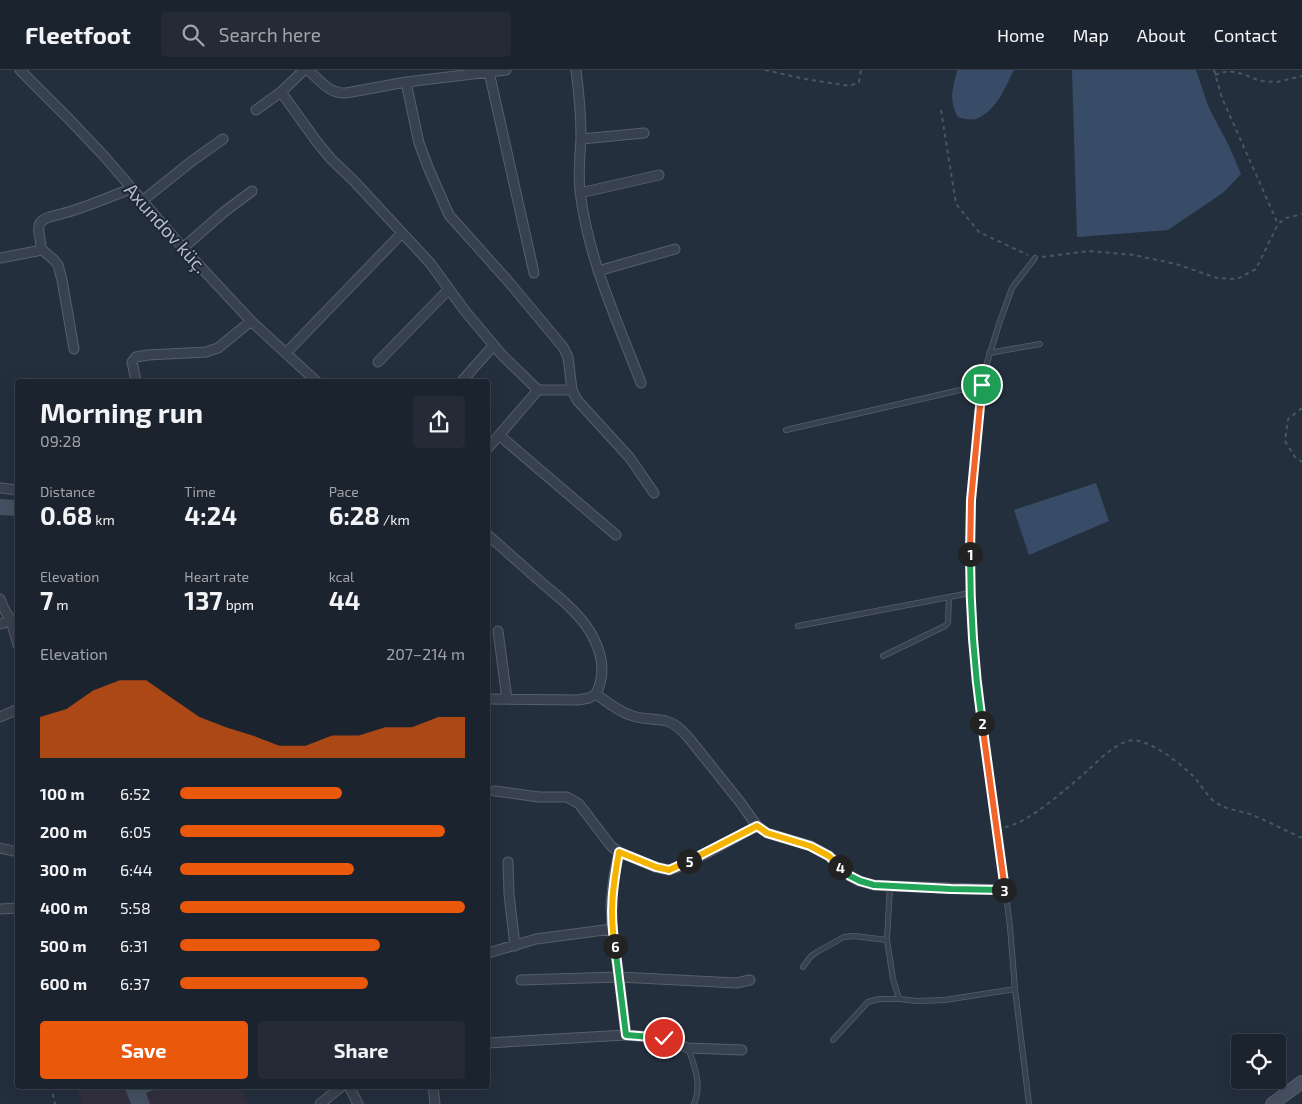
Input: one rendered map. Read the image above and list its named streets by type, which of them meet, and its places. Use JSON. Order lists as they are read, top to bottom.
{
  "streets": {
    "street": ["Axundov küç."]
  },
  "page": {
    "header": "Fleetfoot",
    "search": "Search here",
    "nav": [
      "Home",
      "Map",
      "About",
      "Contact"
    ],
    "heading": ["Morning run", "09:28"],
    "stats": [
      ["Distance", "0.68 km"],
      ["Time", "4:24"],
      ["Pace", "6:28 /km"],
      ["Elevation", "7 m"],
      ["Heart rate", "137 bpm"],
      ["kcal", "44"]
    ],
    "pins": [
      "1",
      "2",
      "5",
      "4",
      "3",
      "6"
    ],
    "chart": ["Elevation", "207–214 m"],
    "list": [
      {
        "name": "100 m",
        "note": "6:52"
      },
      {
        "name": "200 m",
        "note": "6:05"
      },
      {
        "name": "300 m",
        "note": "6:44"
      },
      {
        "name": "400 m",
        "note": "5:58"
      },
      {
        "name": "500 m",
        "note": "6:31"
      },
      {
        "name": "600 m",
        "note": "6:37"
      }
    ],
    "buttons": ["Save", "Share"]
  }
}
